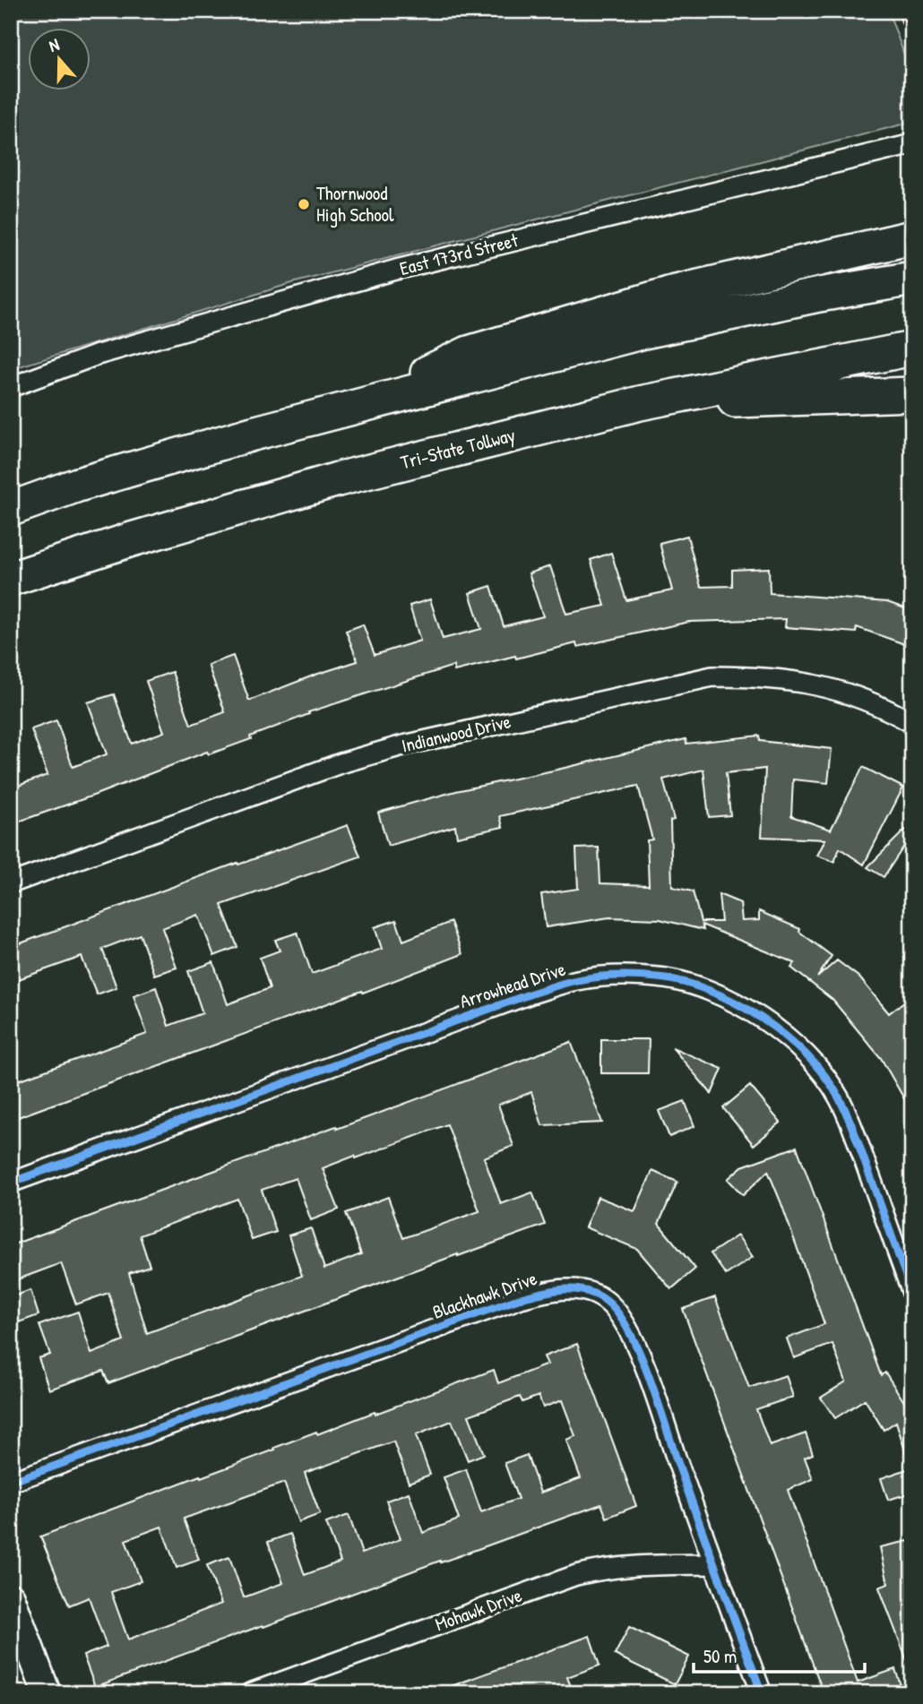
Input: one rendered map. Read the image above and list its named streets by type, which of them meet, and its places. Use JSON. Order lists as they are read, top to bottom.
{
  "streets": {
    "highway": ["Tri-State Tollway"],
    "street": [
      "East 173rd Street",
      "Indianwood Drive",
      "Arrowhead Drive",
      "Blackhawk Drive",
      "Mohawk Drive"
    ]
  },
  "crossings": [
    ["Blackhawk Drive", "Mohawk Drive"]
  ],
  "places": ["Thornwood High School"],
  "scale_bar": "50 m",
  "north": "top"
}
